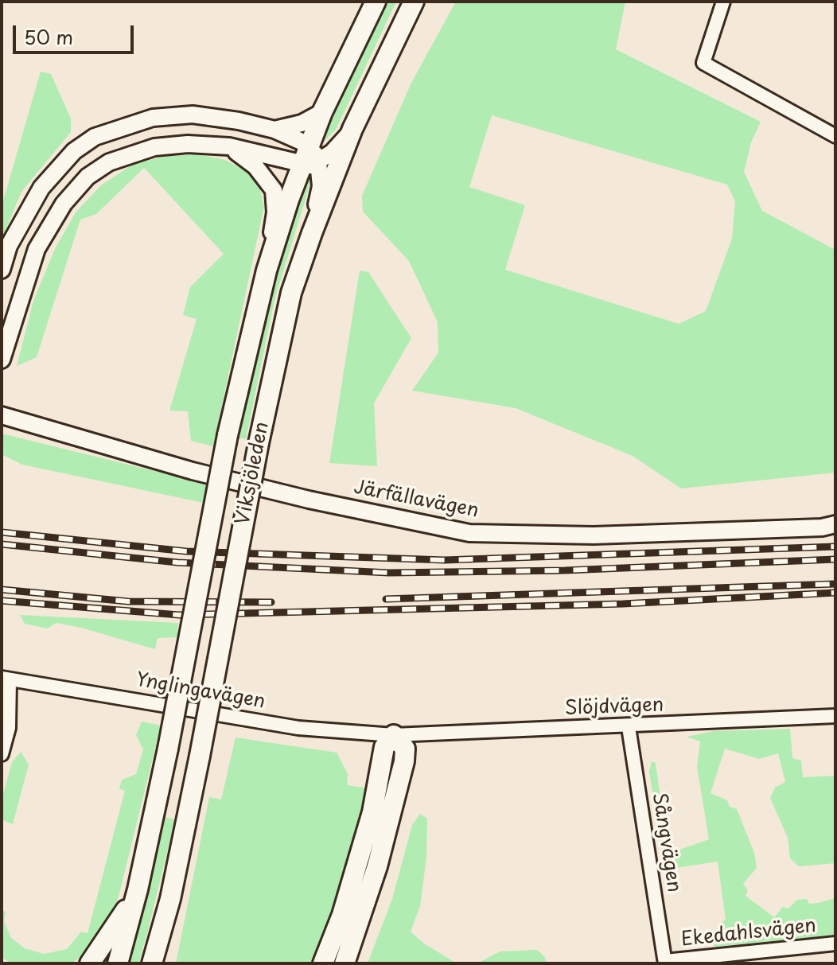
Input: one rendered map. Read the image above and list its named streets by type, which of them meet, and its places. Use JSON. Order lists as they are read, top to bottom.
{
  "streets": {
    "main road": ["Viksjöleden"],
    "street": [
      "Järfällavägen",
      "Ynglingavägen",
      "Slöjdvägen",
      "Sångvägen",
      "Ekedahlsvägen"
    ]
  },
  "crossings": [
    ["Ynglingavägen", "Slöjdvägen"],
    ["Slöjdvägen", "Sångvägen"],
    ["Sångvägen", "Ekedahlsvägen"]
  ],
  "scale_bar": "50 m"
}
